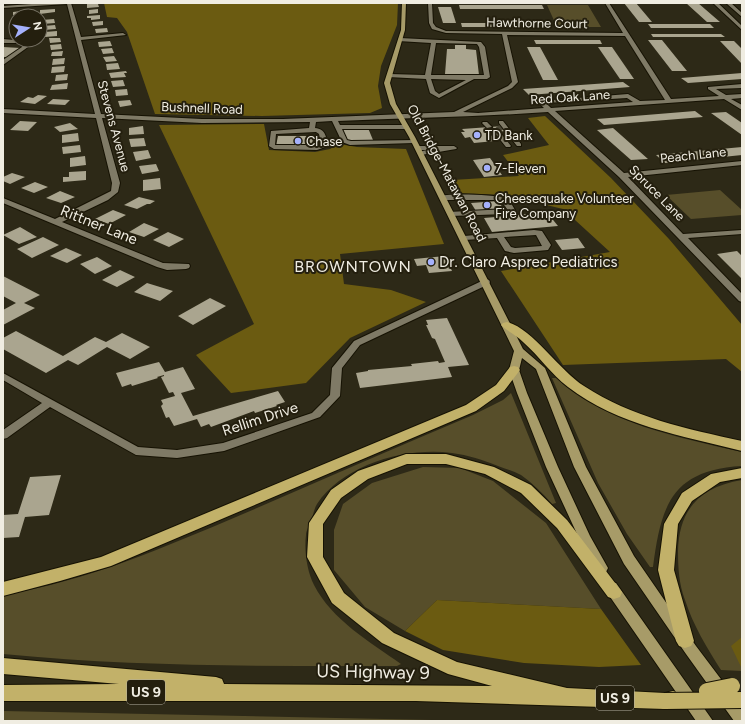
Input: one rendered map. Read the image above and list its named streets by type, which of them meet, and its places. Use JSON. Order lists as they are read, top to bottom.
{
  "streets": {
    "highway": ["US Highway 9", "US 9"],
    "main road": ["Old Bridge-Matawan Road"],
    "street": [
      "Hawthorne Court",
      "Red Oak Lane",
      "Bushnell Road",
      "Stevens Avenue",
      "Peach Lane",
      "Spruce Lane",
      "Rittner Lane",
      "Rellim Drive"
    ]
  },
  "crossings": [
    ["Red Oak Lane", "Bushnell Road"],
    ["Red Oak Lane", "Old Bridge-Matawan Road"],
    ["Red Oak Lane", "Spruce Lane"],
    ["Bushnell Road", "Stevens Avenue"],
    ["Bushnell Road", "Old Bridge-Matawan Road"],
    ["Stevens Avenue", "Rittner Lane"],
    ["Peach Lane", "Spruce Lane"],
    ["Old Bridge-Matawan Road", "Rellim Drive"]
  ],
  "districts": ["BROWNTOWN"],
  "places": [
    "TD Bank",
    "Chase",
    "7-Eleven",
    "Cheesequake Volunteer Fire Company",
    "Dr. Claro Asprec Pediatrics"
  ],
  "north": "right"
}
